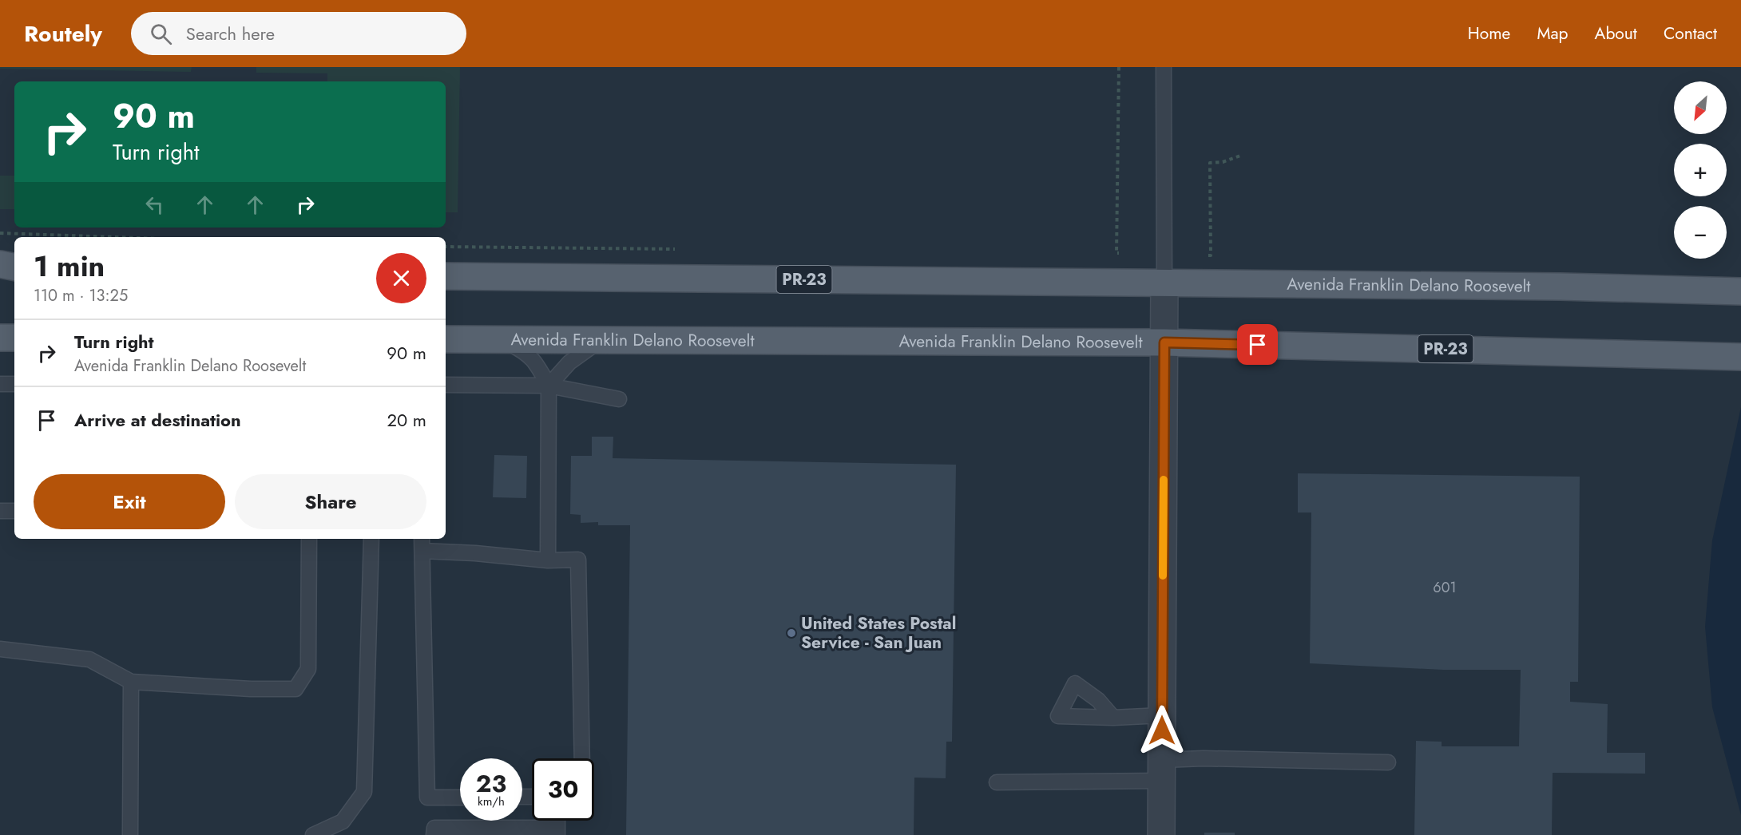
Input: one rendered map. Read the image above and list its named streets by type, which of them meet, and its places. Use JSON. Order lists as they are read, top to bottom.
{
  "streets": {
    "main road": ["PR-23", "Avenida Franklin Delano Roosevelt"]
  },
  "places": ["United States Postal Service - San Juan"],
  "house_numbers": ["601"],
  "north": "bottom left",
  "page": {
    "header": "Routely",
    "search": "Search here",
    "nav": [
      "Home",
      "Map",
      "About",
      "Contact"
    ],
    "map_buttons": ["+", "−"],
    "turn": ["90 m", "Turn right"],
    "heading": ["1 min", "110 m · 13:25"],
    "list": [
      {
        "name": "Turn right",
        "note": "Avenida Franklin Delano Roosevelt",
        "value": "90 m"
      },
      {
        "name": "Arrive at destination",
        "value": "20 m"
      }
    ],
    "buttons": ["Exit", "Share"],
    "speed": "23 km/h",
    "limit": "30"
  }
}
